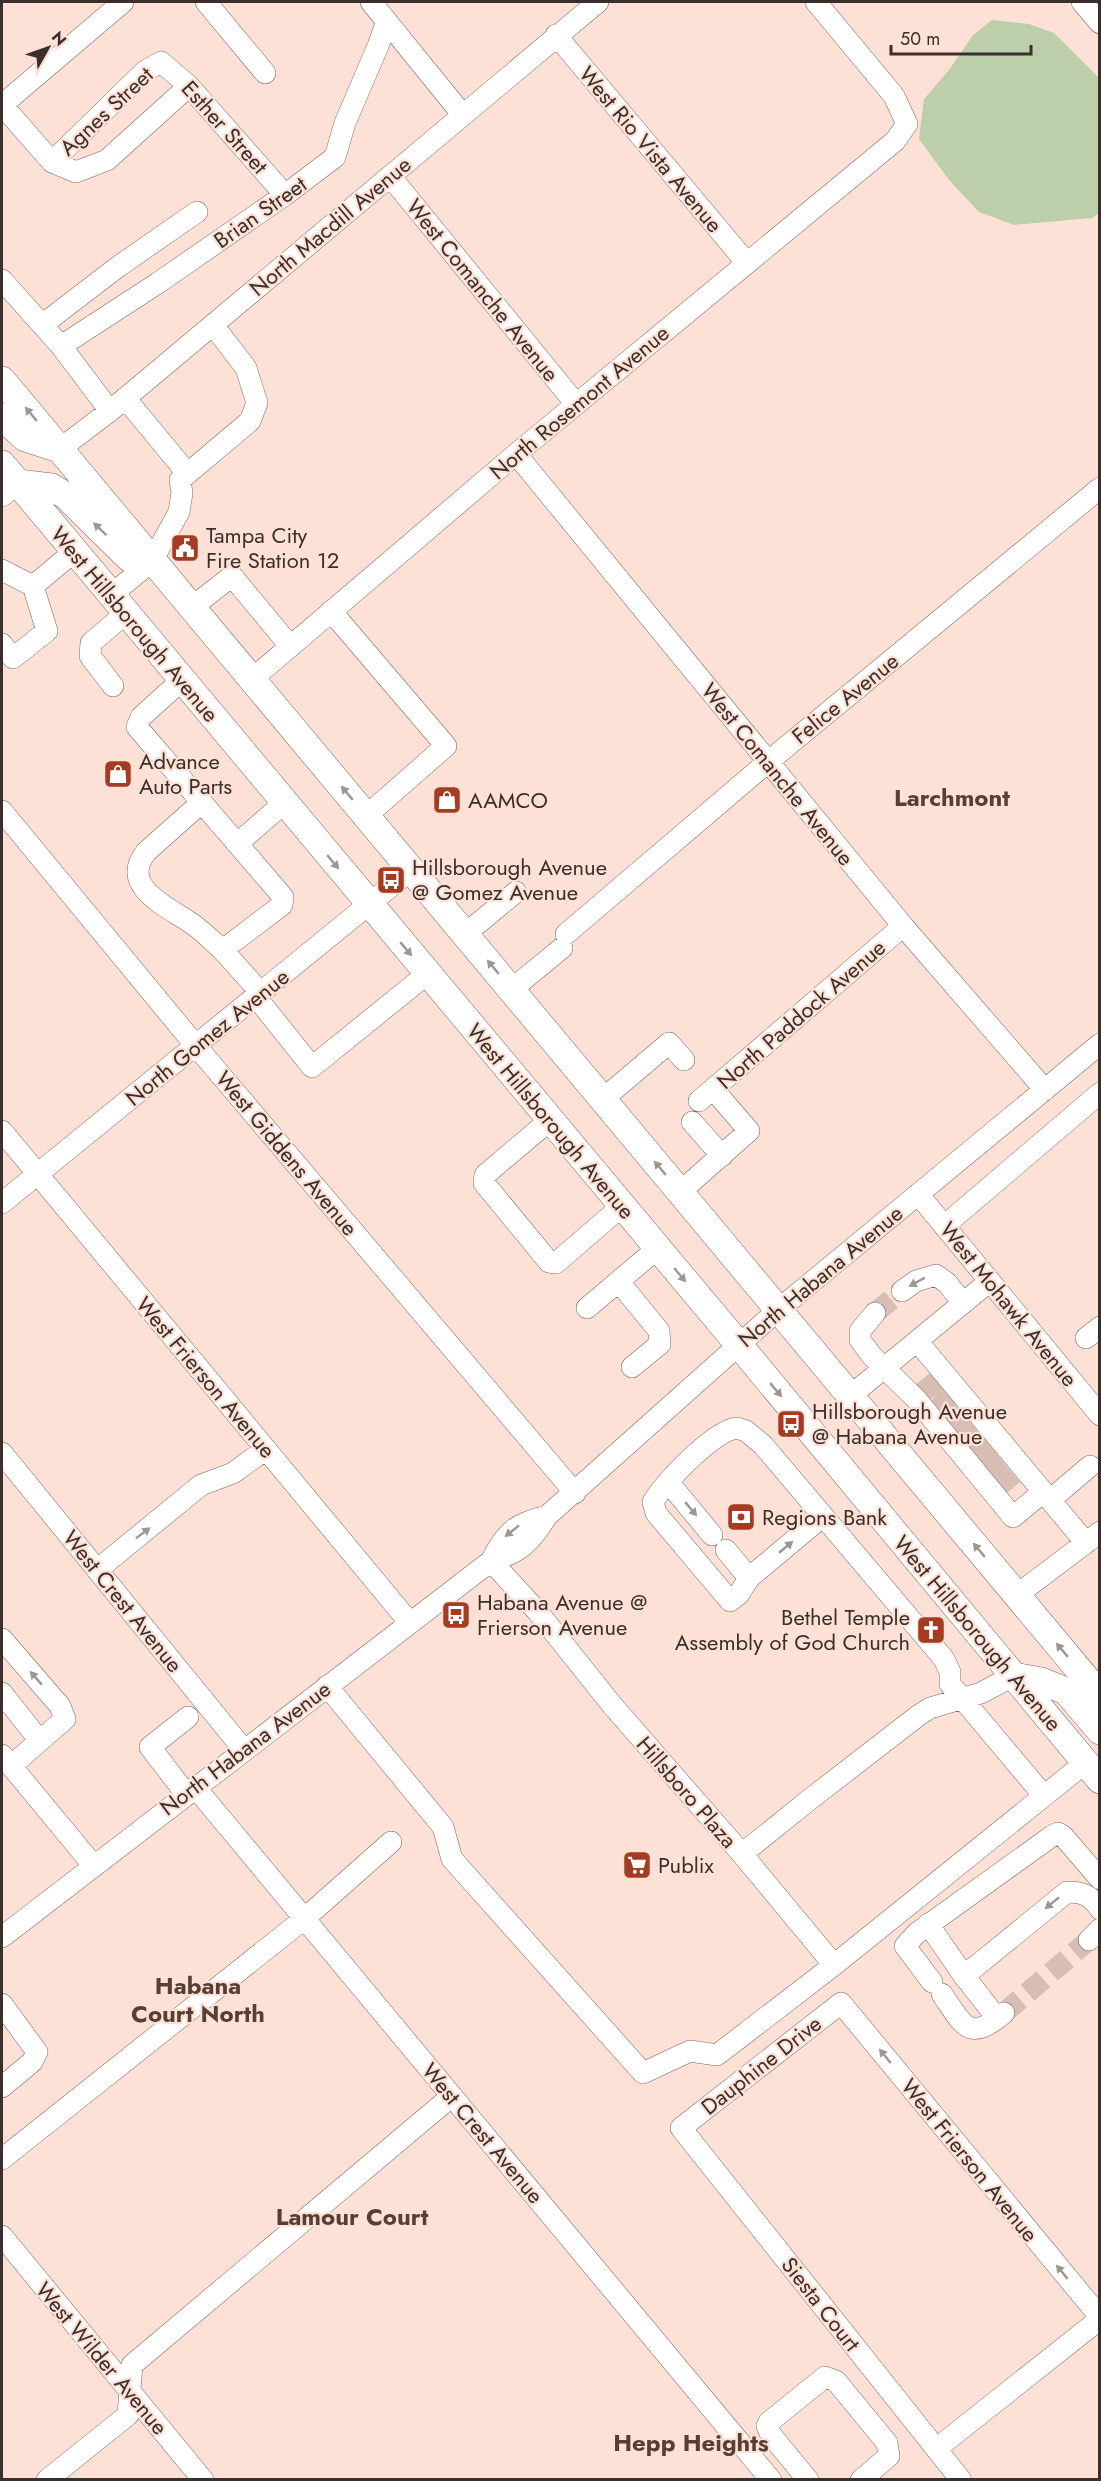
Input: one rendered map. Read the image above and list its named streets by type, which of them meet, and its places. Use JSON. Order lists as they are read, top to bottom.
{
  "streets": {
    "main road": ["West Hillsborough Avenue"],
    "street": [
      "Agnes Street",
      "Esther Street",
      "West Rio Vista Avenue",
      "Brian Street",
      "North Macdill Avenue",
      "West Comanche Avenue",
      "North Rosemont Avenue",
      "Felice Avenue",
      "North Paddock Avenue",
      "North Gomez Avenue",
      "West Giddens Avenue",
      "North Habana Avenue",
      "West Mohawk Avenue",
      "West Frierson Avenue",
      "West Crest Avenue",
      "Hillsboro Plaza",
      "Dauphine Drive",
      "Siesta Court",
      "West Wilder Avenue"
    ]
  },
  "crossings": [
    ["Agnes Street", "Esther Street"],
    ["Esther Street", "Brian Street"],
    ["West Rio Vista Avenue", "North Macdill Avenue"],
    ["West Rio Vista Avenue", "North Rosemont Avenue"],
    ["North Macdill Avenue", "West Comanche Avenue"],
    ["West Comanche Avenue", "North Rosemont Avenue"],
    ["West Comanche Avenue", "Felice Avenue"],
    ["West Comanche Avenue", "North Paddock Avenue"],
    ["West Comanche Avenue", "North Habana Avenue"],
    ["West Hillsborough Avenue", "North Gomez Avenue"],
    ["West Hillsborough Avenue", "North Habana Avenue"],
    ["West Hillsborough Avenue", "Hillsboro Plaza"],
    ["North Gomez Avenue", "West Giddens Avenue"],
    ["North Gomez Avenue", "West Frierson Avenue"],
    ["West Giddens Avenue", "North Habana Avenue"],
    ["North Habana Avenue", "West Mohawk Avenue"],
    ["North Habana Avenue", "West Frierson Avenue"],
    ["North Habana Avenue", "West Crest Avenue"],
    ["North Habana Avenue", "Hillsboro Plaza"],
    ["West Frierson Avenue", "Dauphine Drive"],
    ["Dauphine Drive", "Siesta Court"]
  ],
  "one_way": ["West Frierson Avenue"],
  "districts": [
    "Larchmont",
    "Habana Court North",
    "Lamour Court",
    "Hepp Heights"
  ],
  "places": {
    "public building": ["Tampa City Fire Station 12"],
    "shop": ["Advance Auto Parts", "AAMCO"],
    "bus stop": ["Hillsborough Avenue @ Gomez Avenue", "Hillsborough Avenue @ Habana Avenue", "Habana Avenue @ Frierson Avenue"],
    "bank": ["Regions Bank"],
    "church": ["Bethel Temple Assembly of God Church"],
    "supermarket": ["Publix"]
  },
  "scale_bar": "50 m",
  "north": "top right"
}
